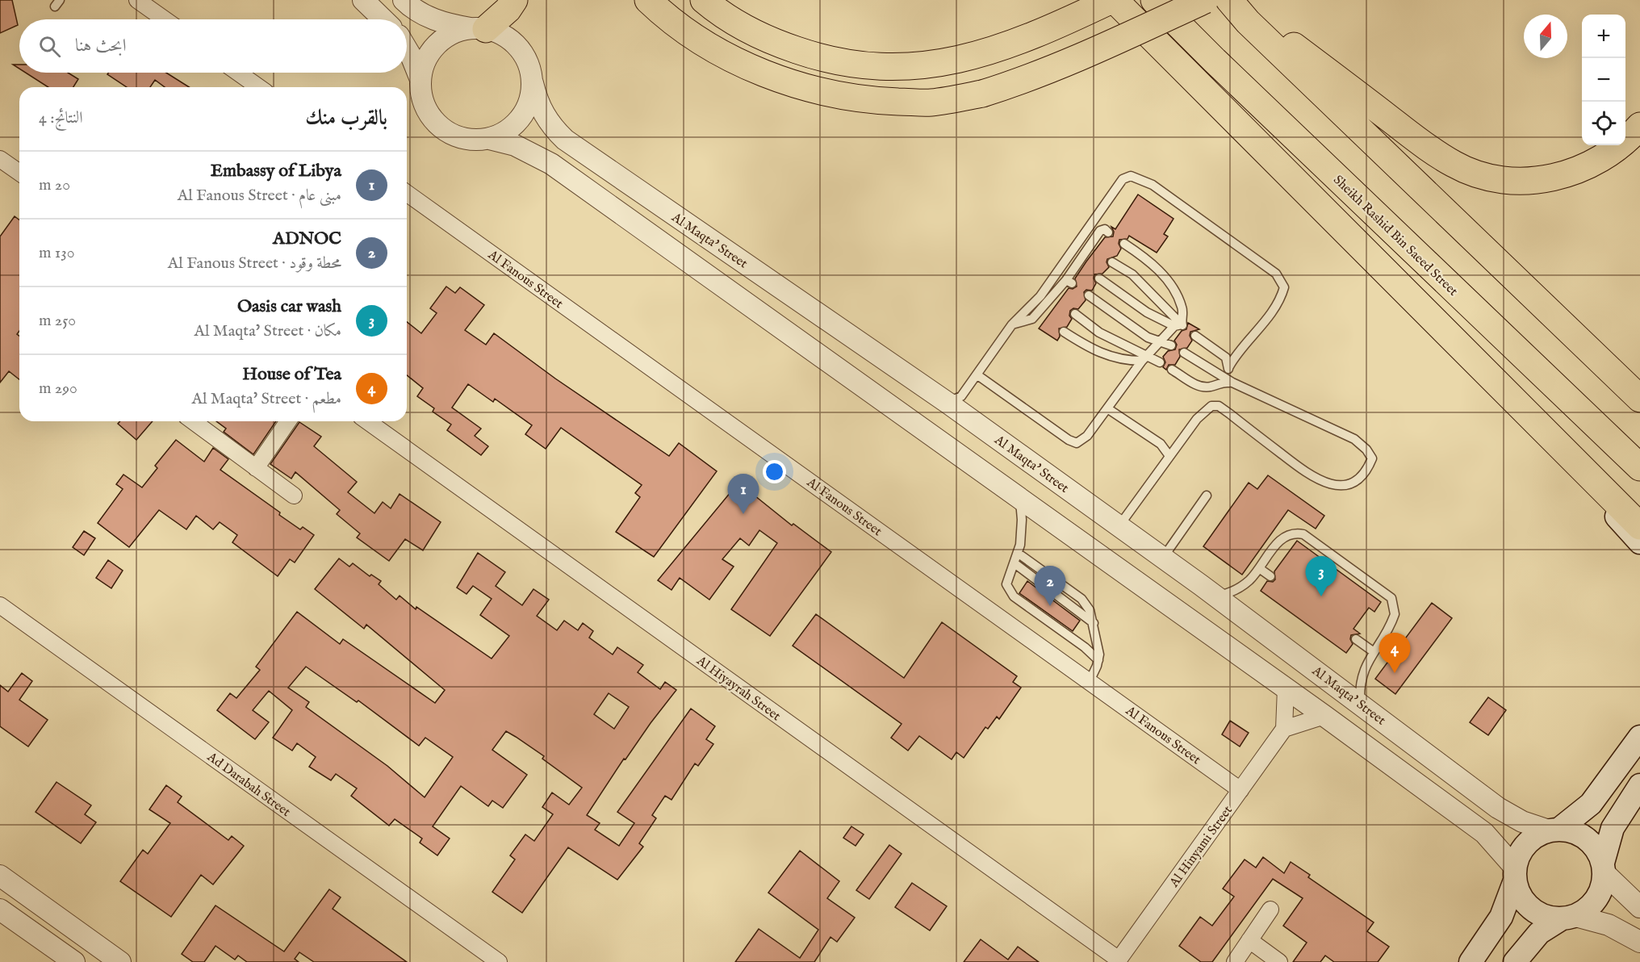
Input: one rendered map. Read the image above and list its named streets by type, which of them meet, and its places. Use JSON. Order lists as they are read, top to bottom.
{
  "streets": {
    "highway": ["Sheikh Rashid Bin Saeed Street"],
    "street": [
      "Al Maqta' Street",
      "Al Fanous Street",
      "Al Hiyayrah Street",
      "Ad Darabah Street",
      "Al Hinyami Street"
    ]
  },
  "crossings": [
    ["Al Fanous Street", "Al Hinyami Street"],
    ["Al Hiyayrah Street", "Al Hinyami Street"]
  ],
  "north": "top",
  "page": {
    "map_buttons": ["+", "−"],
    "search": "ابحث هنا",
    "heading": ["بالقرب منك", "النتائج: 4"],
    "list": [
      {
        "mark": "1",
        "name": "Embassy of Libya",
        "note": "مبنى عام · Al Fanous Street",
        "value": "20 m"
      },
      {
        "mark": "2",
        "name": "ADNOC",
        "note": "محطة وقود · Al Fanous Street",
        "value": "130 m"
      },
      {
        "mark": "3",
        "name": "Oasis car wash",
        "note": "مكان · Al Maqta' Street",
        "value": "250 m"
      },
      {
        "mark": "4",
        "name": "House of Tea",
        "note": "مطعم · Al Maqta' Street",
        "value": "290 m"
      }
    ],
    "pins": [
      "1",
      "3",
      "2",
      "4"
    ]
  }
}
